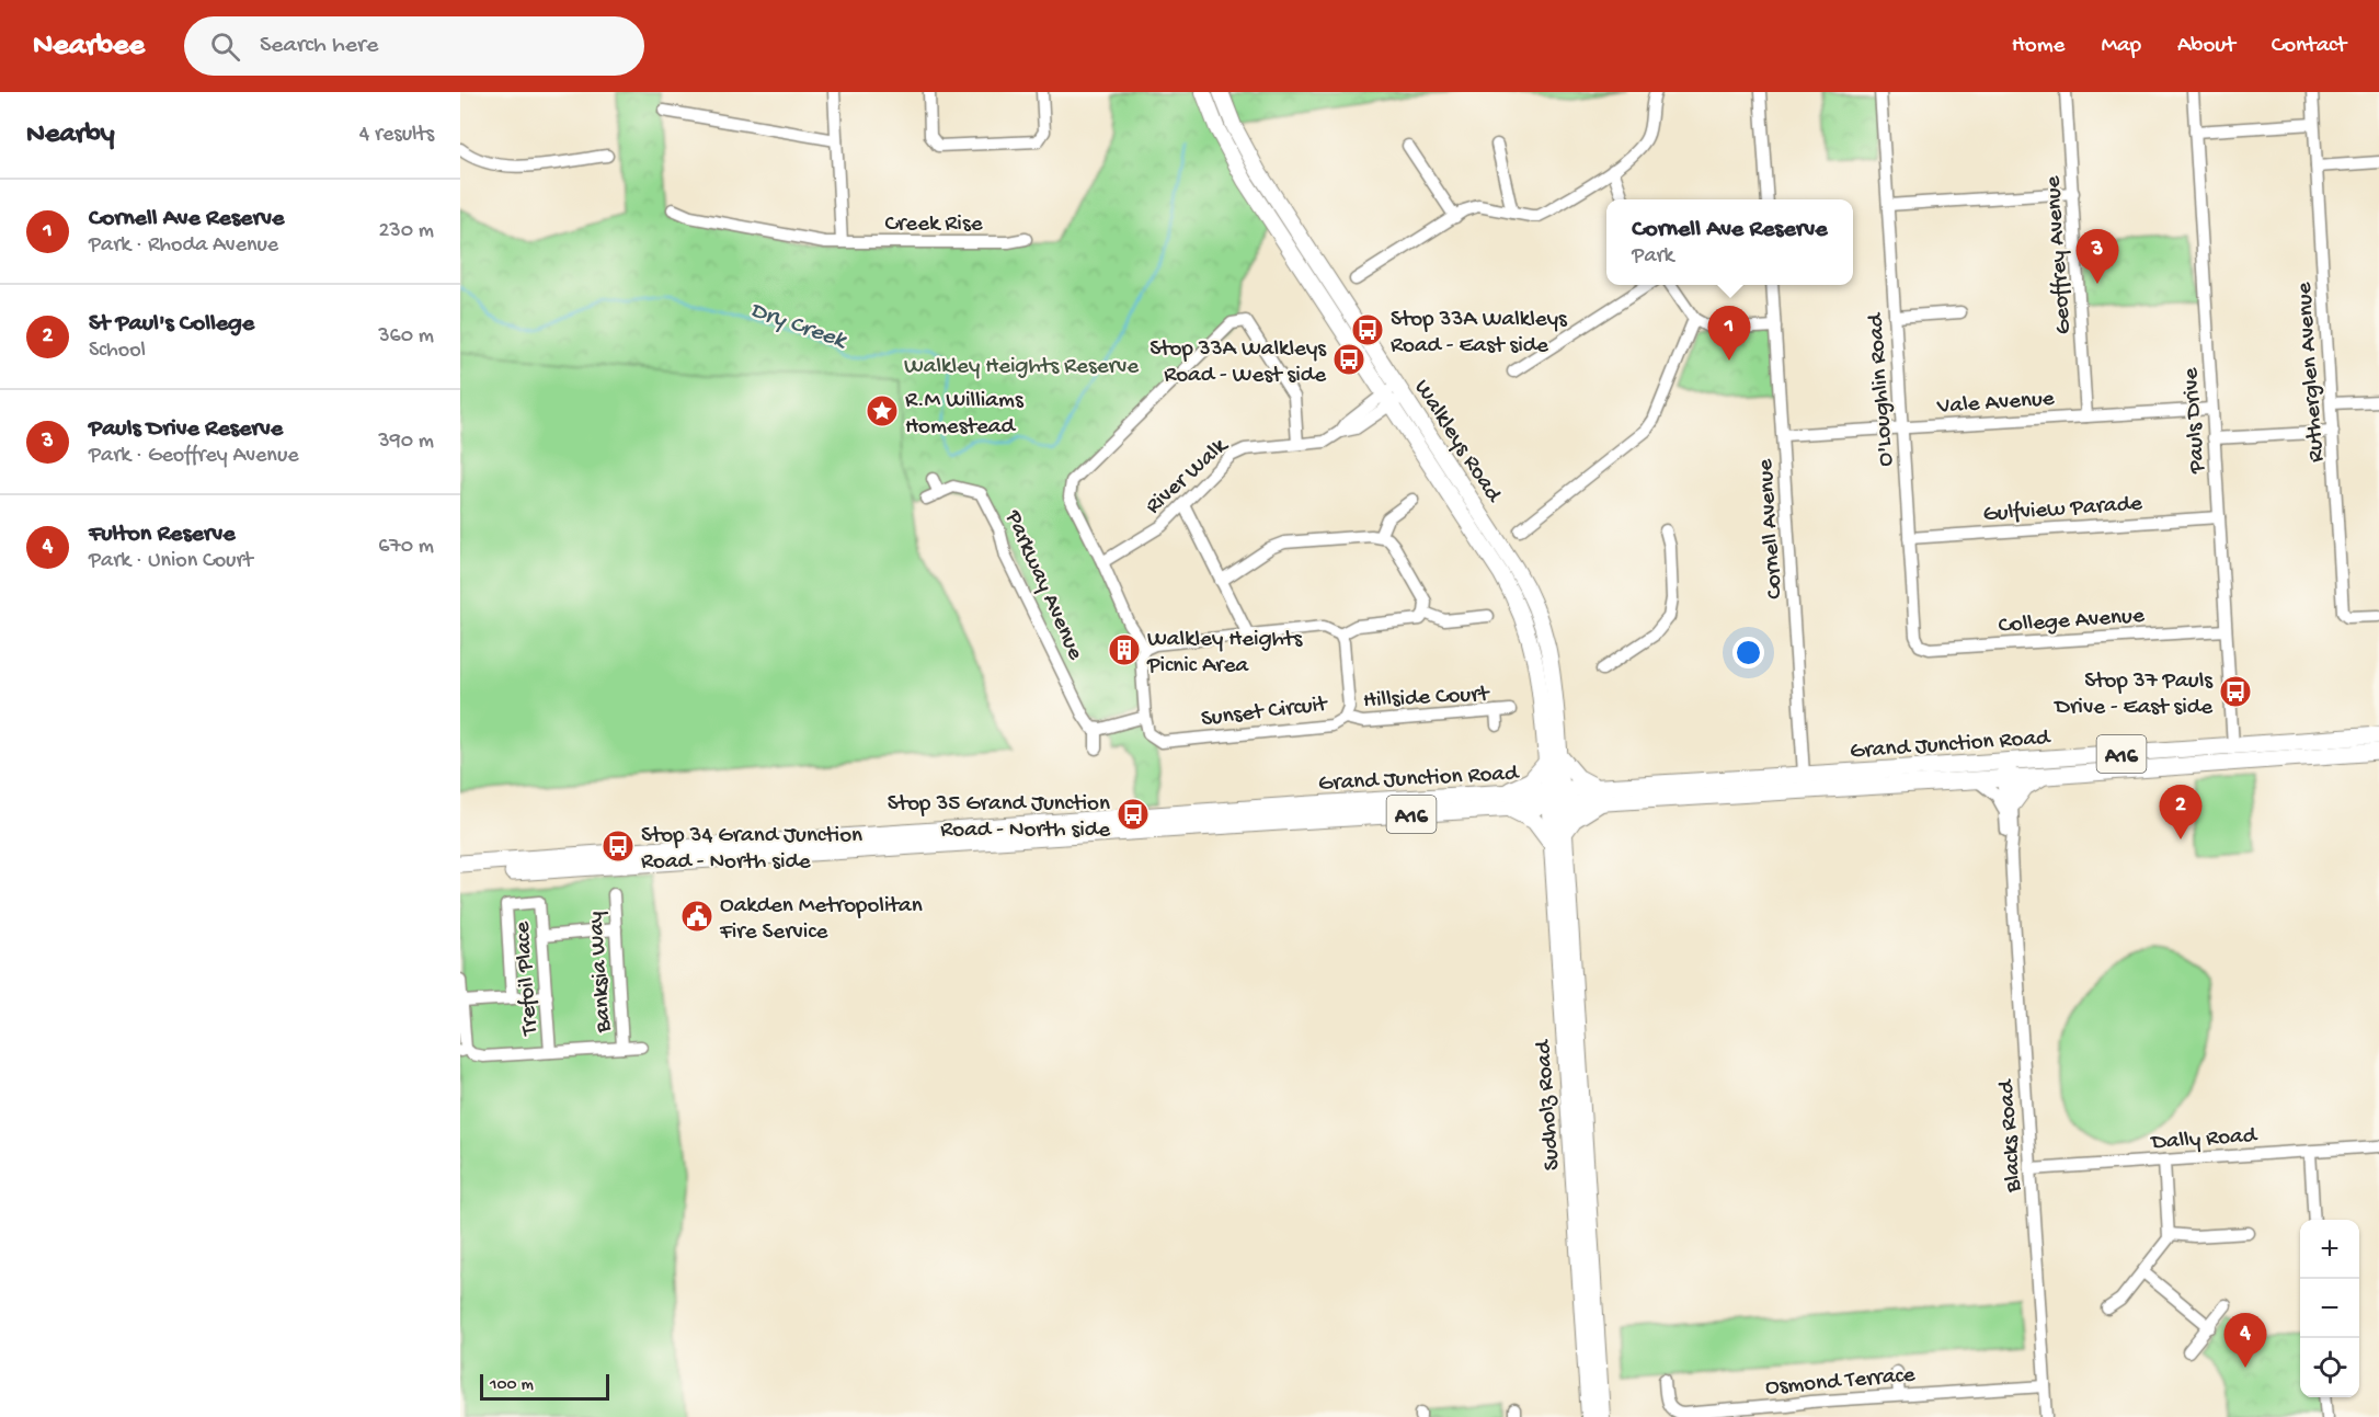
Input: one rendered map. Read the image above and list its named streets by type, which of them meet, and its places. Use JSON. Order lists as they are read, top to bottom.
{
  "streets": {
    "highway": ["Grand Junction Road", "A16"],
    "main road": ["Walkleys Road", "Sudholz Road"],
    "street": [
      "Creek Rise",
      "Geoffrey Avenue",
      "Rutherglen Avenue",
      "O'Loughlin Road",
      "Vale Avenue",
      "Pauls Drive",
      "River Walk",
      "Gulfview Parade",
      "Cornell Avenue",
      "Parkway Avenue",
      "College Avenue",
      "Hillside Court",
      "Sunset Circuit",
      "Banksia Way",
      "Trefoil Place",
      "Blacks Road",
      "Dally Road",
      "Osmond Terrace"
    ]
  },
  "crossings": [
    ["Geoffrey Avenue", "Vale Avenue"],
    ["O'Loughlin Road", "Vale Avenue"],
    ["O'Loughlin Road", "Gulfview Parade"],
    ["O'Loughlin Road", "College Avenue"],
    ["Vale Avenue", "Pauls Drive"],
    ["Vale Avenue", "Cornell Avenue"],
    ["Pauls Drive", "Gulfview Parade"],
    ["Pauls Drive", "College Avenue"],
    ["Pauls Drive", "Grand Junction Road"],
    ["Walkleys Road", "River Walk"],
    ["Walkleys Road", "Grand Junction Road"],
    ["Walkleys Road", "Sudholz Road"],
    ["Cornell Avenue", "Grand Junction Road"],
    ["Hillside Court", "Sunset Circuit"],
    ["Grand Junction Road", "Sudholz Road"],
    ["Grand Junction Road", "Blacks Road"],
    ["Blacks Road", "Dally Road"],
    ["Blacks Road", "Osmond Terrace"]
  ],
  "water": ["Dry Creek"],
  "parks": ["Walkley Heights Reserve"],
  "places": {
    "bus stop": [
      "Stop 33A Walkleys Road - East side",
      "Stop 33A Walkleys Road - West side",
      "Stop 37 Pauls Drive - East side",
      "Stop 35 Grand Junction Road - North side",
      "Stop 34 Grand Junction Road - North side"
    ],
    "place": ["R.M Williams Homestead"],
    "building": ["Walkley Heights Picnic Area"],
    "public building": ["Oakden Metropolitan Fire Service"]
  },
  "scale_bar": "100 m",
  "page": {
    "header": "Nearbee",
    "search": "Search here",
    "nav": [
      "Home",
      "Map",
      "About",
      "Contact"
    ],
    "heading": ["Nearby", "4 results"],
    "list": [
      {
        "mark": "1",
        "name": "Cornell Ave Reserve",
        "note": "Park · Rhoda Avenue",
        "value": "230 m"
      },
      {
        "mark": "2",
        "name": "St Paul's College",
        "note": "School",
        "value": "360 m"
      },
      {
        "mark": "3",
        "name": "Pauls Drive Reserve",
        "note": "Park · Geoffrey Avenue",
        "value": "390 m"
      },
      {
        "mark": "4",
        "name": "Fulton Reserve",
        "note": "Park · Union Court",
        "value": "670 m"
      }
    ],
    "popup": ["Cornell Ave Reserve", "Park"],
    "pins": [
      "3",
      "1",
      "2",
      "4"
    ],
    "map_buttons": ["+", "−"],
    "scale": "100 m"
  }
}
